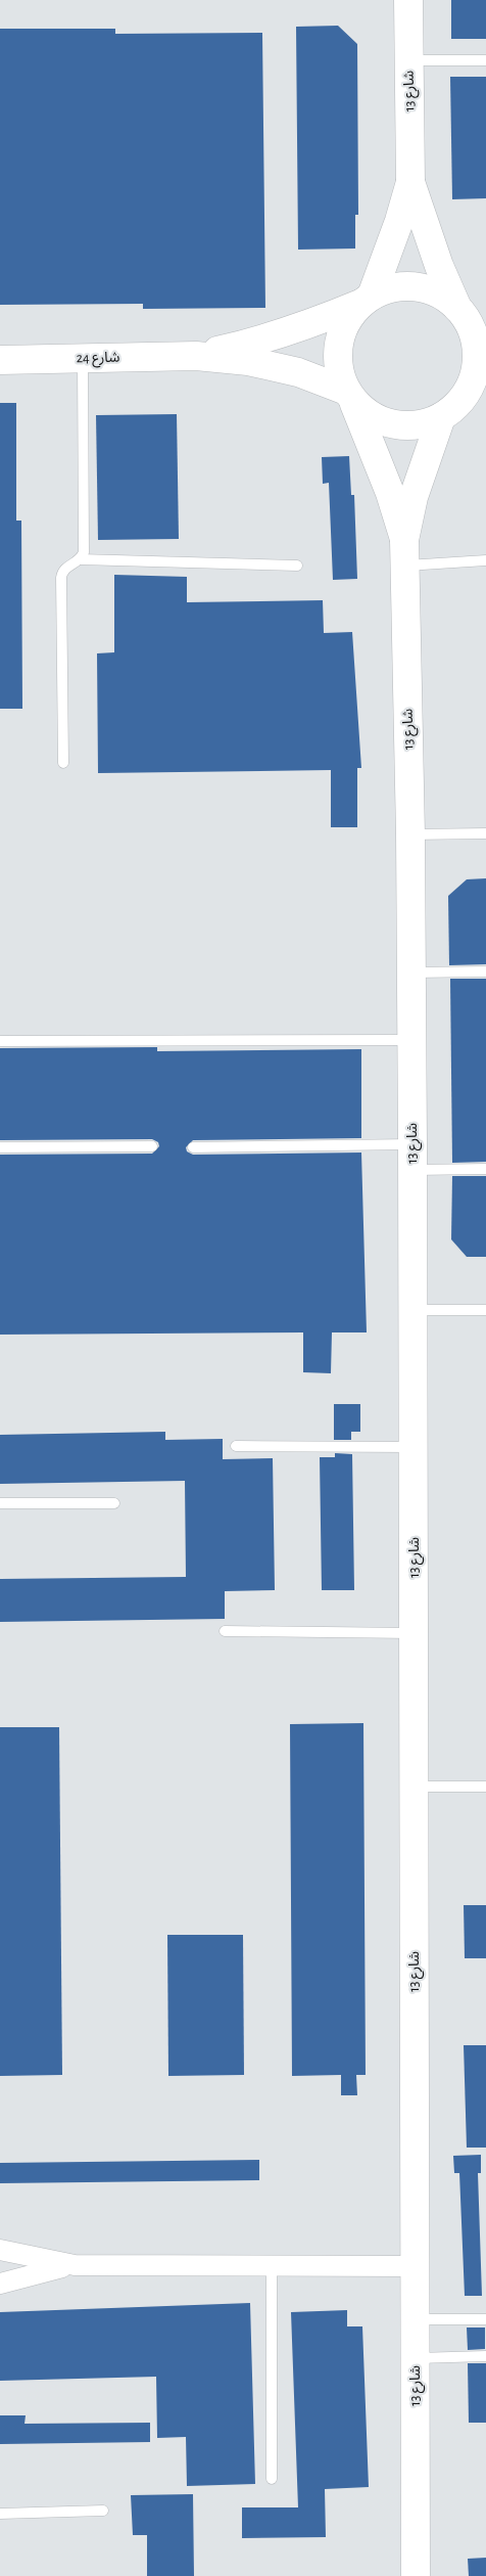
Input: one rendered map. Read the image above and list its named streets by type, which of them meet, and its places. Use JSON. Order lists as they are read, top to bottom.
{
  "streets": {
    "street": ["شارع 13", "شارع 24"]
  },
  "crossings": [
    ["شارع 13", "شارع 24"]
  ]
}
